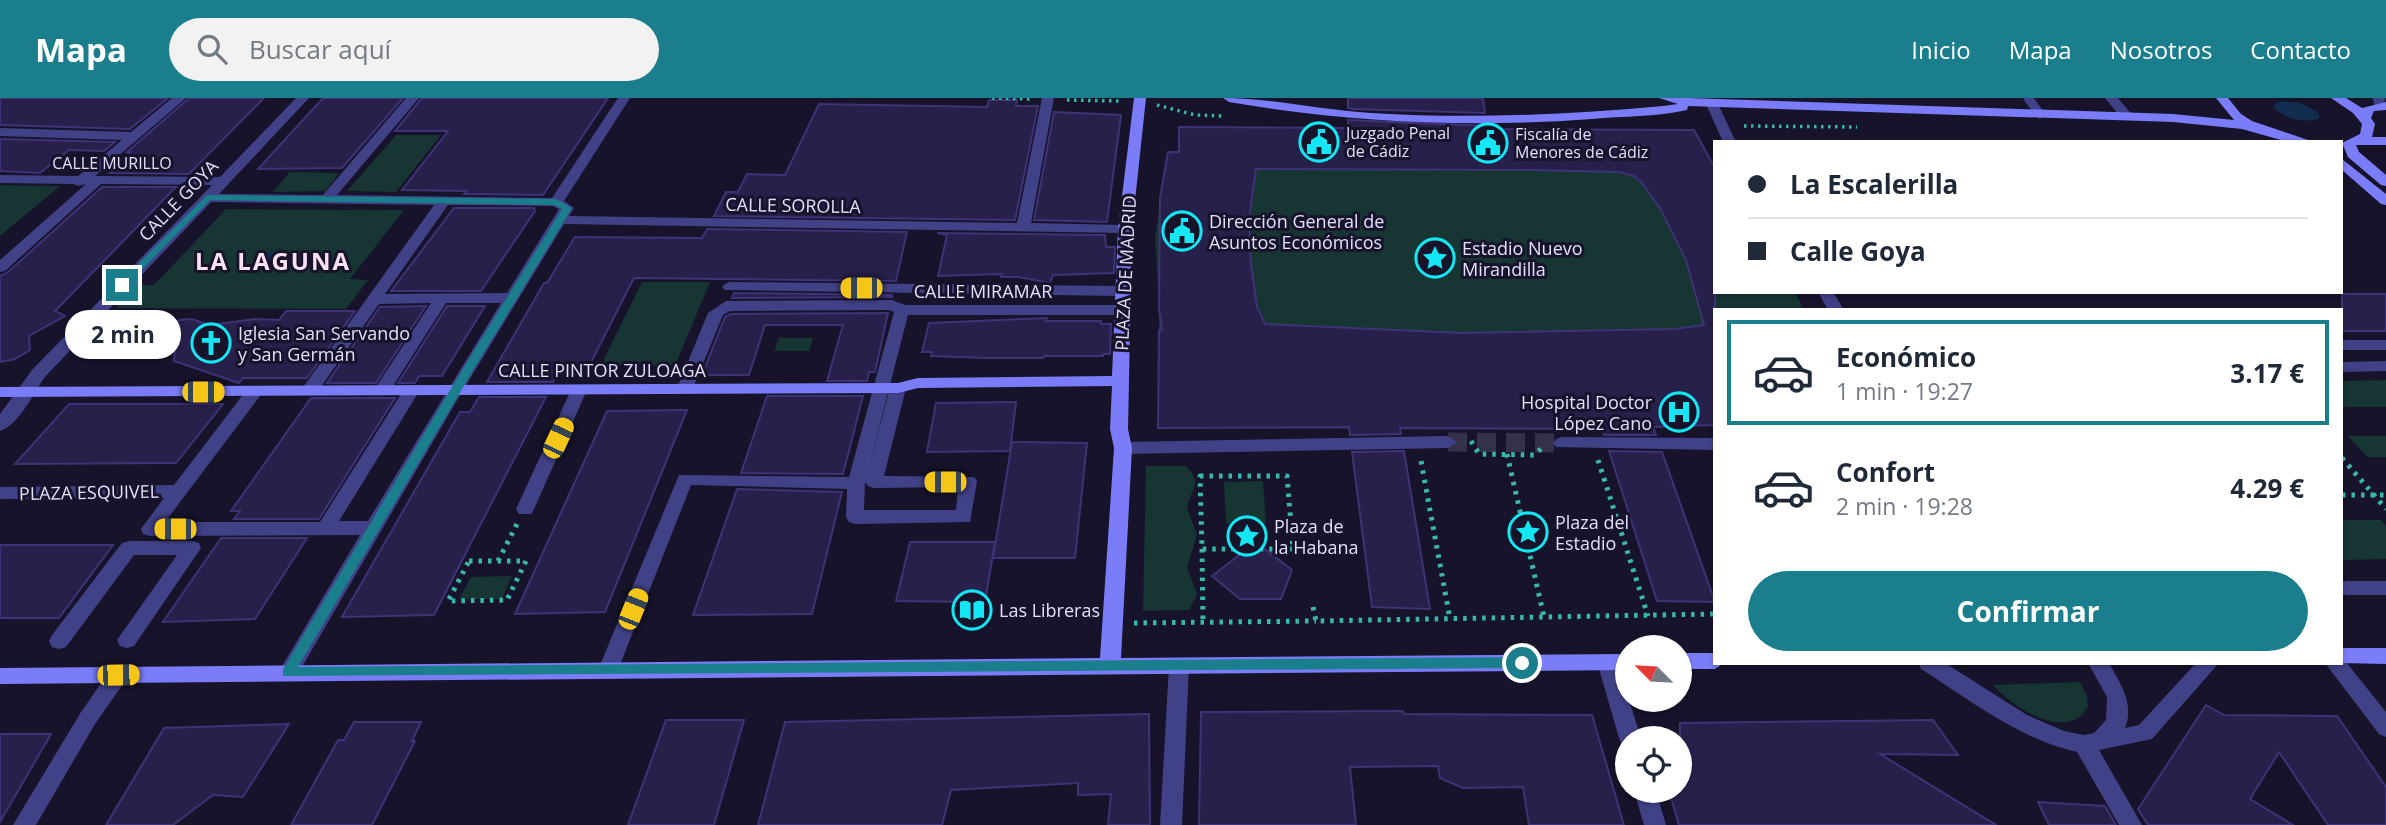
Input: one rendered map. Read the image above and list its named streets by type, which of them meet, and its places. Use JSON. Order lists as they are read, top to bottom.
{
  "streets": {
    "main road": ["PLAZA DE MADRID", "CALLE PINTOR ZULOAGA"],
    "street": [
      "CALLE MURILLO",
      "CALLE GOYA",
      "CALLE SOROLLA",
      "CALLE MIRAMAR",
      "PLAZA ESQUIVEL"
    ]
  },
  "crossings": [
    ["CALLE MURILLO", "CALLE GOYA"],
    ["CALLE GOYA", "CALLE PINTOR ZULOAGA"],
    ["CALLE SOROLLA", "PLAZA DE MADRID"],
    ["PLAZA DE MADRID", "CALLE MIRAMAR"],
    ["PLAZA DE MADRID", "CALLE PINTOR ZULOAGA"],
    ["CALLE MIRAMAR", "CALLE PINTOR ZULOAGA"],
    ["CALLE PINTOR ZULOAGA", "PLAZA ESQUIVEL"]
  ],
  "districts": ["LA LAGUNA"],
  "places": {
    "public building": ["Juzgado Penal de Cádiz", "Fiscalía de Menores de Cádiz", "Dirección General de Asuntos Económicos"],
    "place": ["Estadio Nuevo Mirandilla", "Plaza del Estadio", "Plaza de la Habana"],
    "church": ["Iglesia San Servando y San Germán"],
    "hospital": ["Hospital Doctor López Cano"],
    "library": ["Las Libreras"]
  },
  "north": "top left",
  "page": {
    "header": "Mapa",
    "search": "Buscar aquí",
    "nav": [
      "Inicio",
      "Mapa",
      "Nosotros",
      "Contacto"
    ],
    "banner": ["La Escalerilla", "Calle Goya"],
    "bubble": "2 min",
    "list": [
      {
        "name": "Económico",
        "note": "1 min · 19:27",
        "value": "3.17 €"
      },
      {
        "name": "Confort",
        "note": "2 min · 19:28",
        "value": "4.29 €"
      }
    ],
    "buttons": "Confirmar"
  }
}
